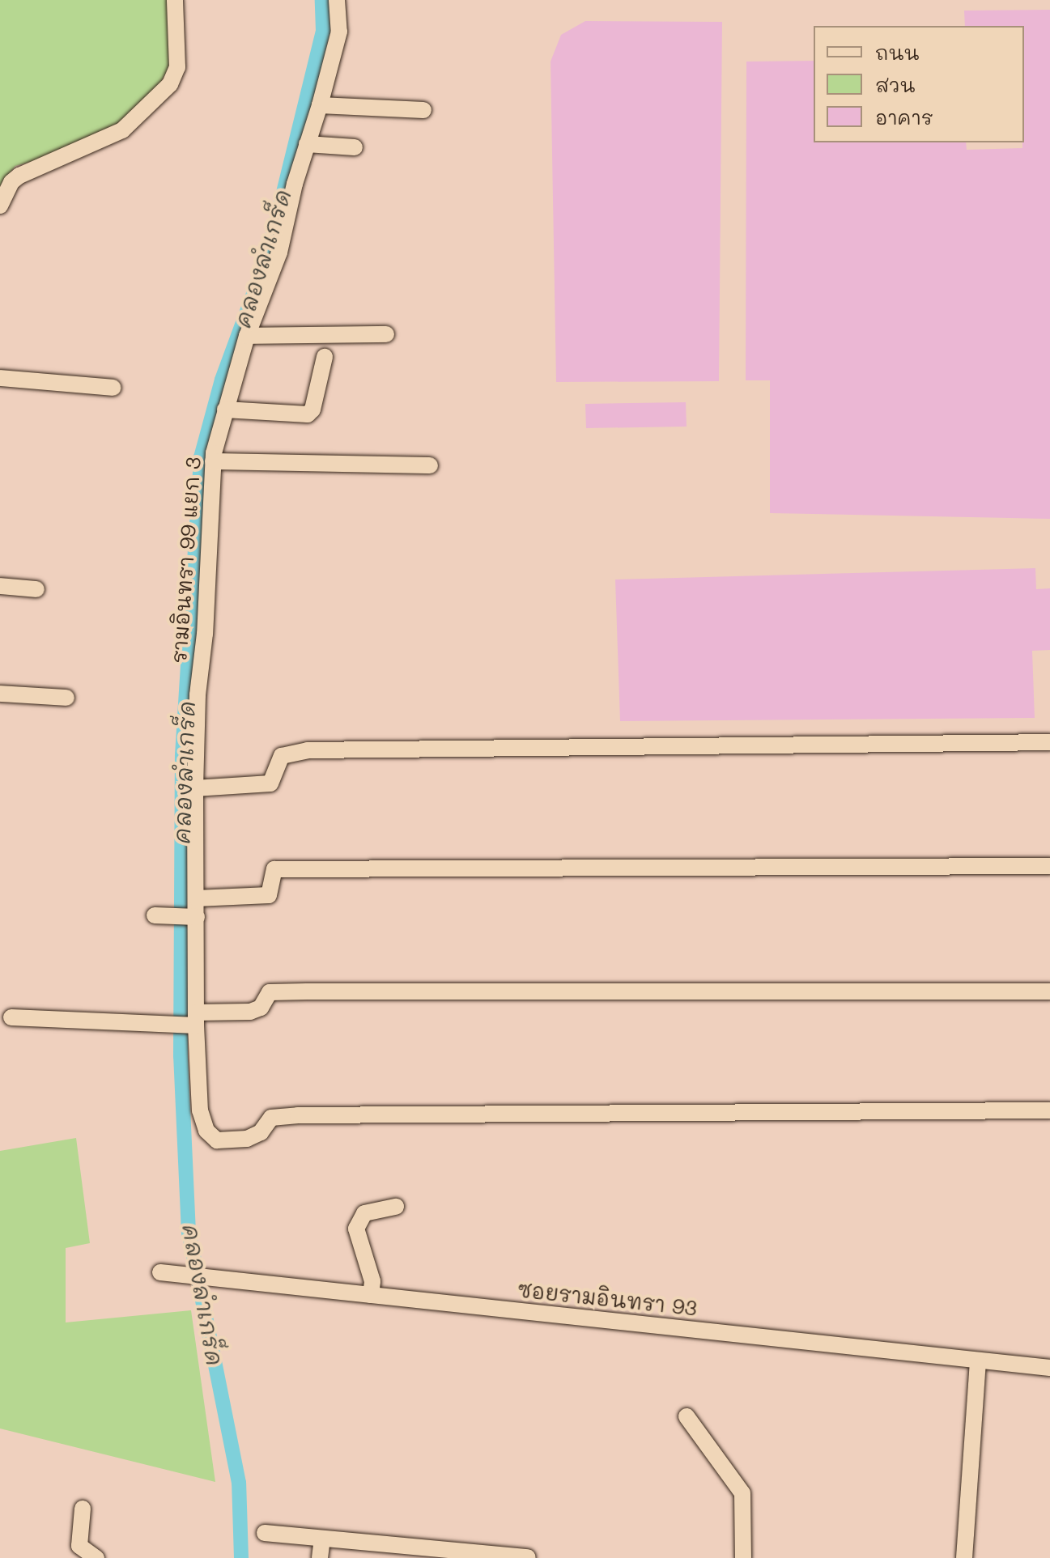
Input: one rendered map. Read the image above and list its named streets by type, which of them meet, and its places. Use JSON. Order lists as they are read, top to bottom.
{
  "streets": {
    "street": ["รามอินทรา 99 แยก 3", "ซอยรามอินทรา 93"]
  },
  "water": ["คลองลำเกร็ด"],
  "legend": ["ถนน", "สวน", "อาคาร"]
}
